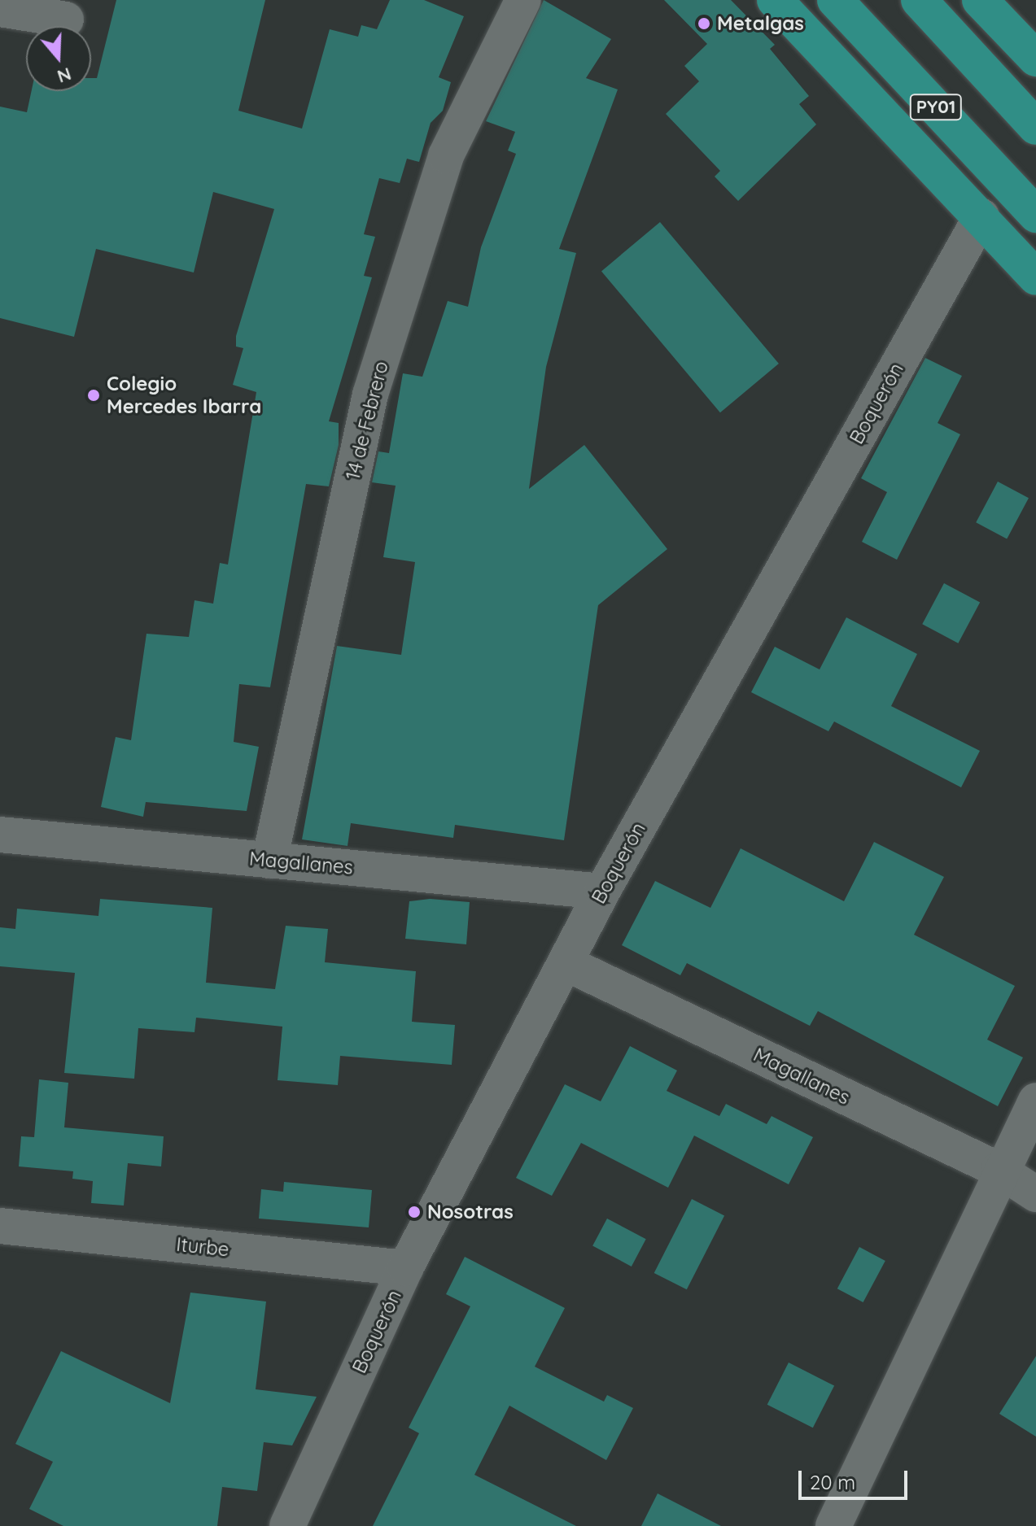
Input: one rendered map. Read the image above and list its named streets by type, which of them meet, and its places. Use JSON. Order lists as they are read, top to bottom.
{
  "streets": {
    "highway": ["PY01"],
    "street": [
      "Boquerón",
      "14 de Febrero",
      "Magallanes",
      "Iturbe"
    ]
  },
  "crossings": [
    ["Boquerón", "Magallanes"],
    ["Boquerón", "Iturbe"],
    ["14 de Febrero", "Magallanes"]
  ],
  "places": ["Metalgas", "Colegio Mercedes Ibarra", "Nosotras"],
  "scale_bar": "20 m",
  "north": "bottom"
}
